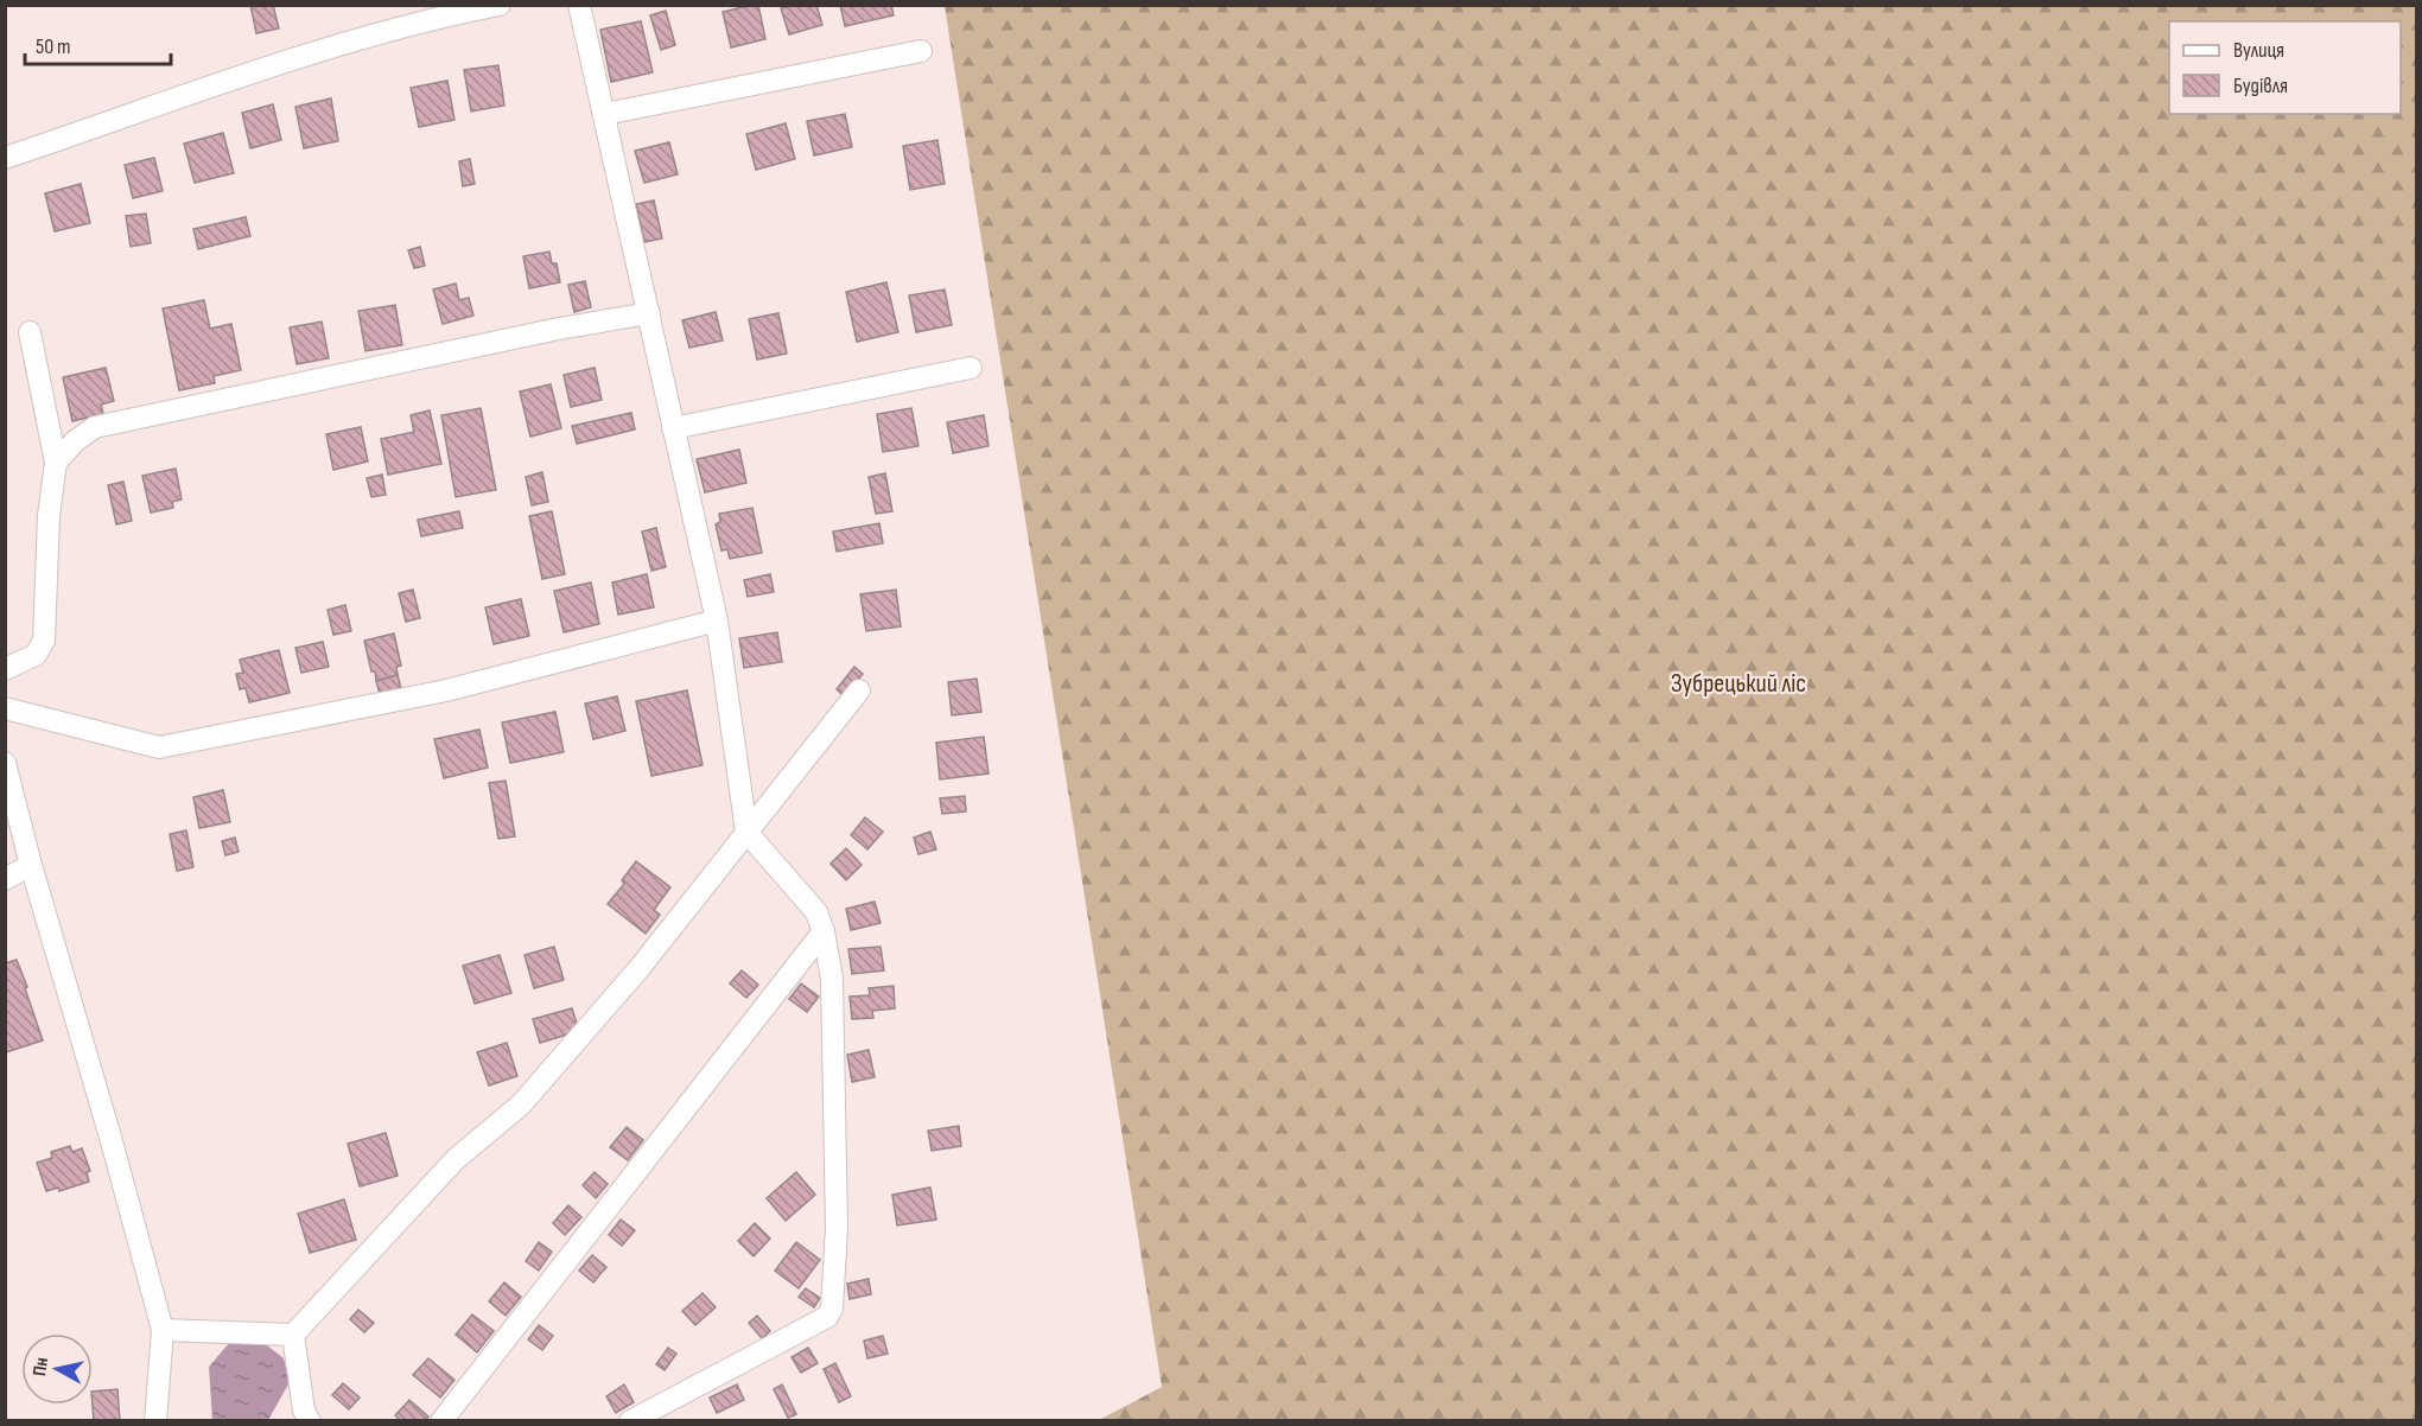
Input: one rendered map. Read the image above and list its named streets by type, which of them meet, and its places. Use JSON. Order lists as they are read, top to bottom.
{
  "parks": ["Зубрецький ліс"],
  "legend": ["Вулиця", "Будівля"],
  "scale_bar": "50 m",
  "north": "left"
}
